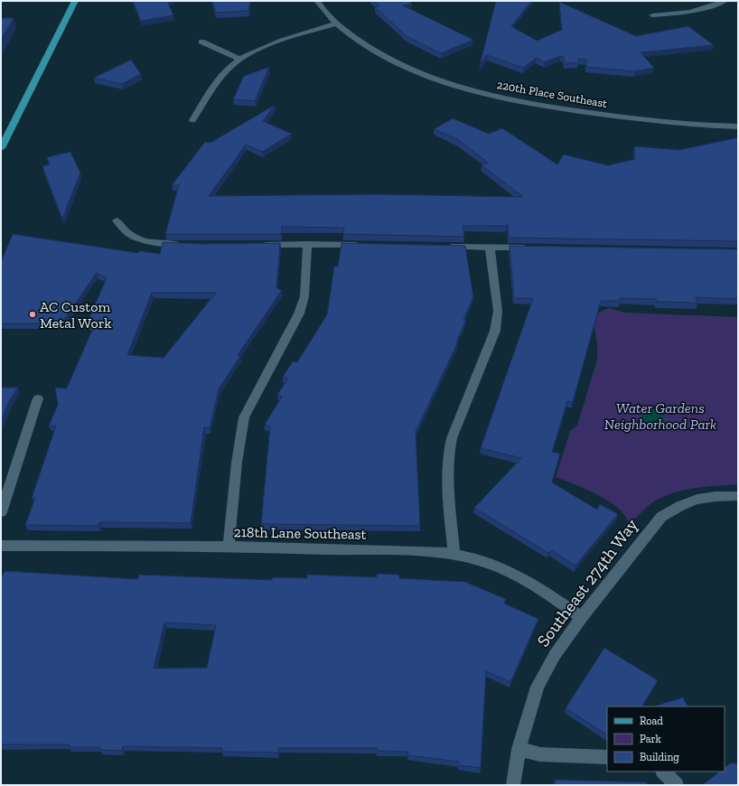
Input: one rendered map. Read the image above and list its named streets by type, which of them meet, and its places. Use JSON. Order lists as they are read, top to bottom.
{
  "streets": {
    "street": ["220th Place Southeast", "218th Lane Southeast", "Southeast 274th Way"]
  },
  "crossings": [
    ["218th Lane Southeast", "Southeast 274th Way"]
  ],
  "parks": ["Water Gardens Neighborhood Park"],
  "places": ["AC Custom Metal Work"],
  "legend": ["Road", "Park", "Building"]
}
